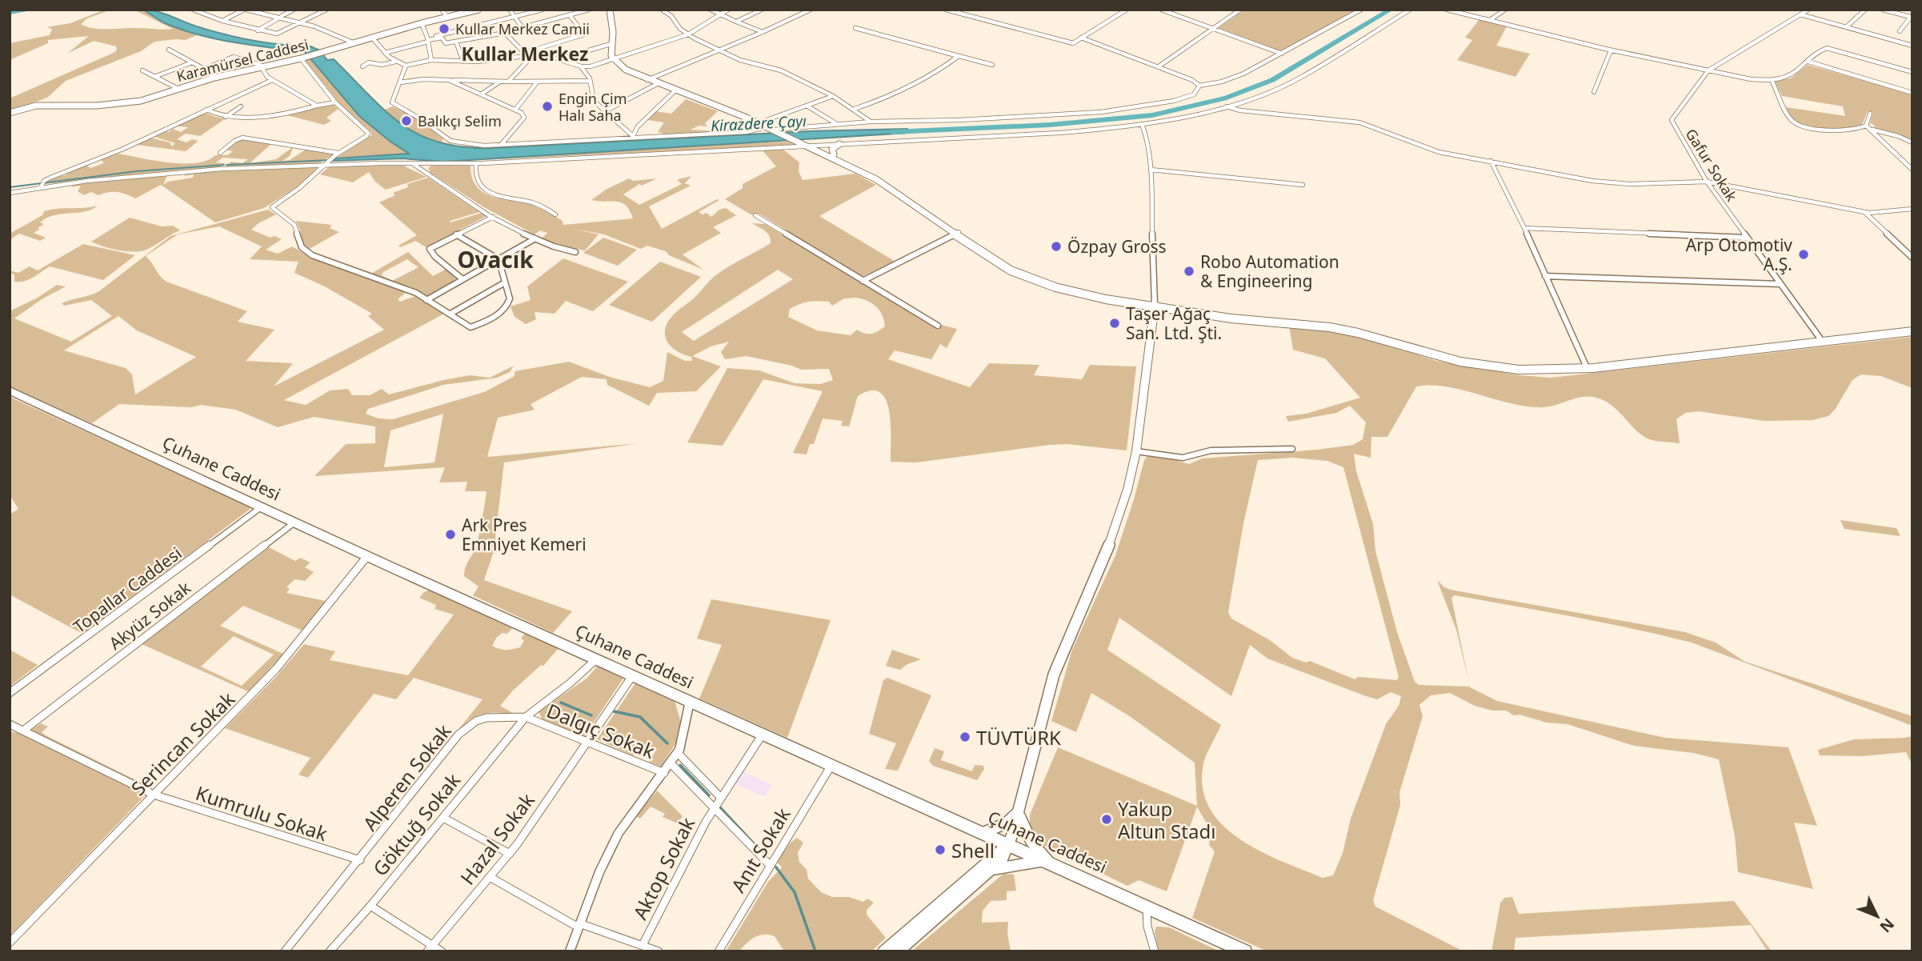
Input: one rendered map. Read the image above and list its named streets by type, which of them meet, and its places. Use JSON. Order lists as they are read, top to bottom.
{
  "streets": {
    "main road": ["Karamürsel Caddesi", "Çuhane Caddesi"],
    "street": [
      "Gafur Sokak",
      "Topallar Caddesi",
      "Akyüz Sokak",
      "Dalgıç Sokak",
      "Serincan Sokak",
      "Alperen Sokak",
      "Kumrulu Sokak",
      "Göktuğ Sokak",
      "Hazal Sokak",
      "Anıt Sokak",
      "Aktop Sokak"
    ]
  },
  "crossings": [
    ["Çuhane Caddesi", "Topallar Caddesi"],
    ["Çuhane Caddesi", "Akyüz Sokak"],
    ["Çuhane Caddesi", "Serincan Sokak"],
    ["Çuhane Caddesi", "Hazal Sokak"],
    ["Çuhane Caddesi", "Anıt Sokak"],
    ["Çuhane Caddesi", "Aktop Sokak"],
    ["Akyüz Sokak", "Kumrulu Sokak"],
    ["Dalgıç Sokak", "Alperen Sokak"],
    ["Dalgıç Sokak", "Göktuğ Sokak"],
    ["Dalgıç Sokak", "Hazal Sokak"],
    ["Serincan Sokak", "Kumrulu Sokak"],
    ["Alperen Sokak", "Kumrulu Sokak"],
    ["Alperen Sokak", "Göktuğ Sokak"]
  ],
  "districts": ["Kullar Merkez", "Ovacık"],
  "water": ["Kirazdere Çayı"],
  "places": [
    "Kullar Merkez Camii",
    "Engin Çim Halı Saha",
    "Balıkçı Selim",
    "Özpay Gross",
    "Arp Otomotiv A.Ş.",
    "Robo Automation & Engineering",
    "Taşer Ağaç San. Ltd. Şti.",
    "Ark Pres Emniyet Kemeri",
    "TÜVTÜRK",
    "Yakup Altun Stadı",
    "Shell"
  ],
  "north": "bottom right"
}
